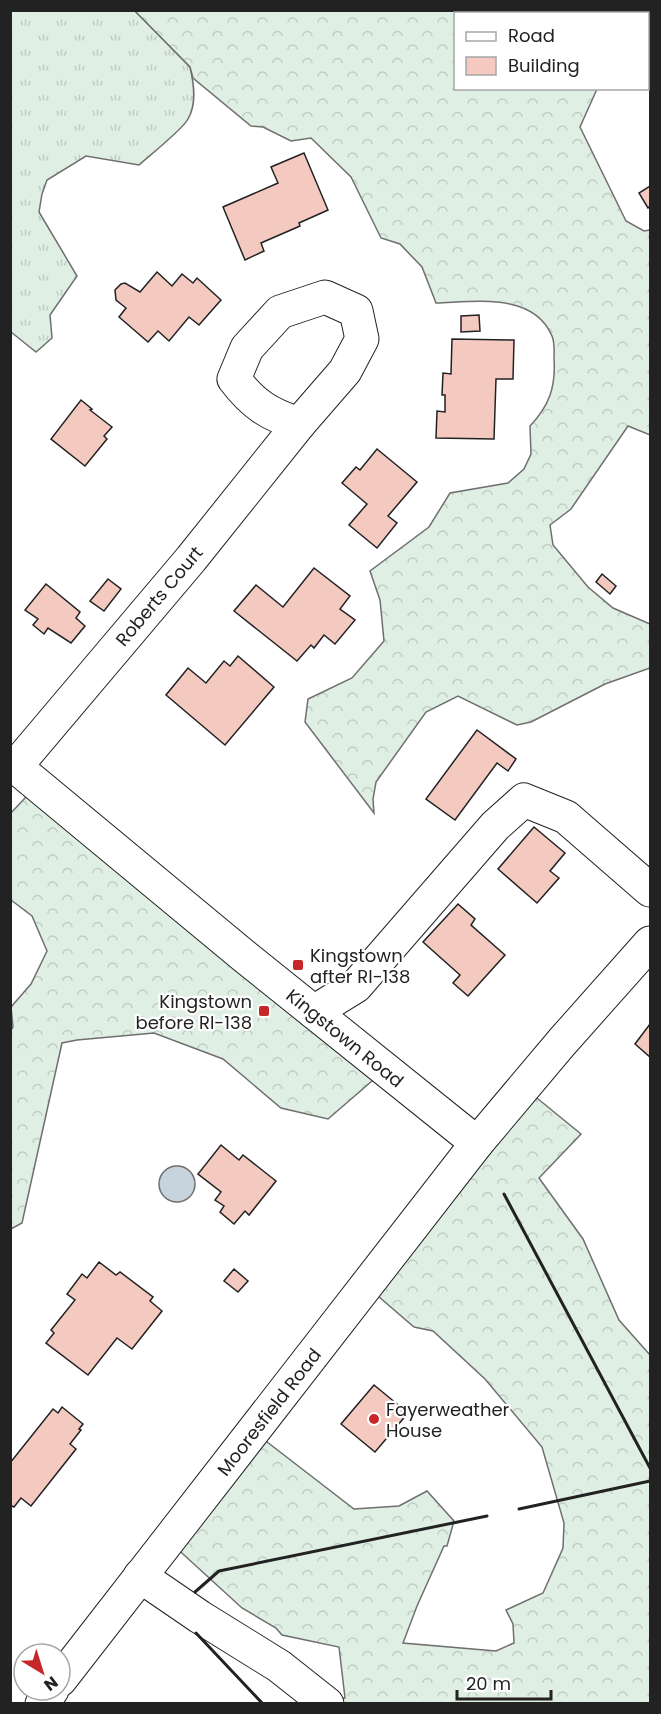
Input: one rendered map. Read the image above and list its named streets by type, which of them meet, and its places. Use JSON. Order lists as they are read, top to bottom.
{
  "streets": {
    "main road": ["Roberts Court", "Kingstown Road", "Mooresfield Road"]
  },
  "crossings": [
    ["Roberts Court", "Kingstown Road"],
    ["Kingstown Road", "Mooresfield Road"]
  ],
  "places": {
    "transit": ["Kingstown after RI-138", "Kingstown before RI-138"],
    "other": ["Fayerweather House"]
  },
  "legend": ["Road", "Building"],
  "scale_bar": "20 m",
  "north": "bottom right"
}
